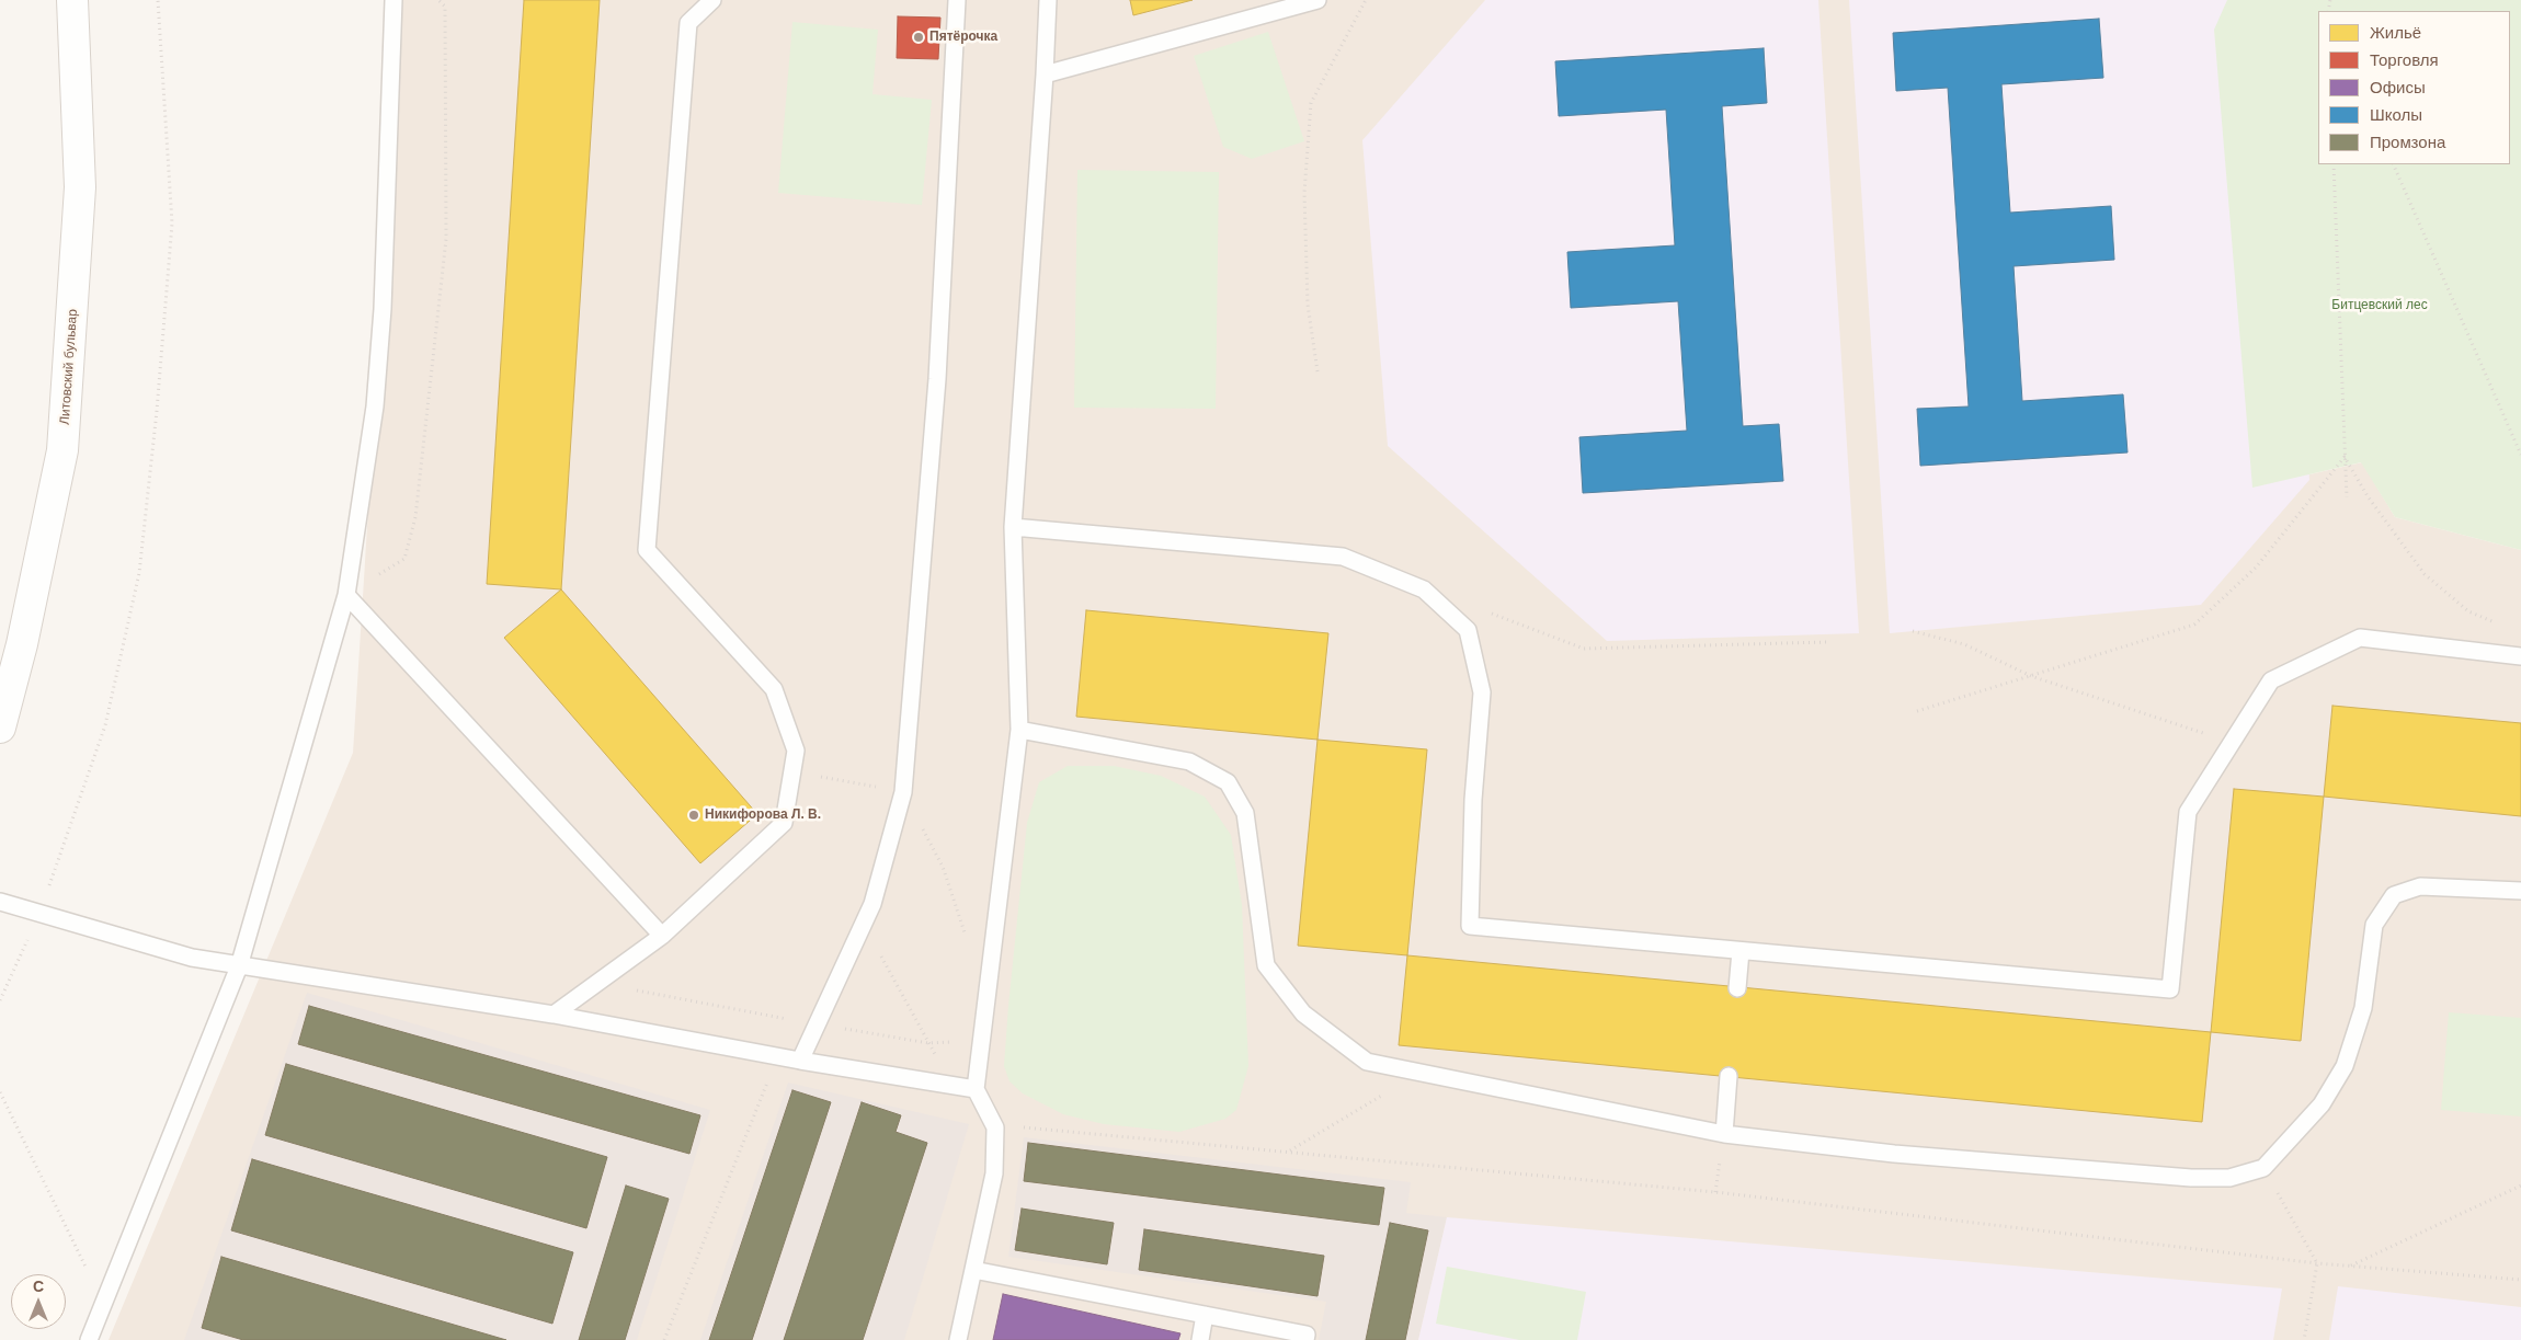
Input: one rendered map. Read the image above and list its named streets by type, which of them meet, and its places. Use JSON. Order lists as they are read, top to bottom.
{
  "streets": {
    "main road": ["Литовский бульвар"]
  },
  "parks": ["Битцевский лес"],
  "places": ["Пятёрочка", "Никифорова Л. В."],
  "legend": [
    "Жильё",
    "Торговля",
    "Офисы",
    "Школы",
    "Промзона"
  ],
  "north": "top"
}
